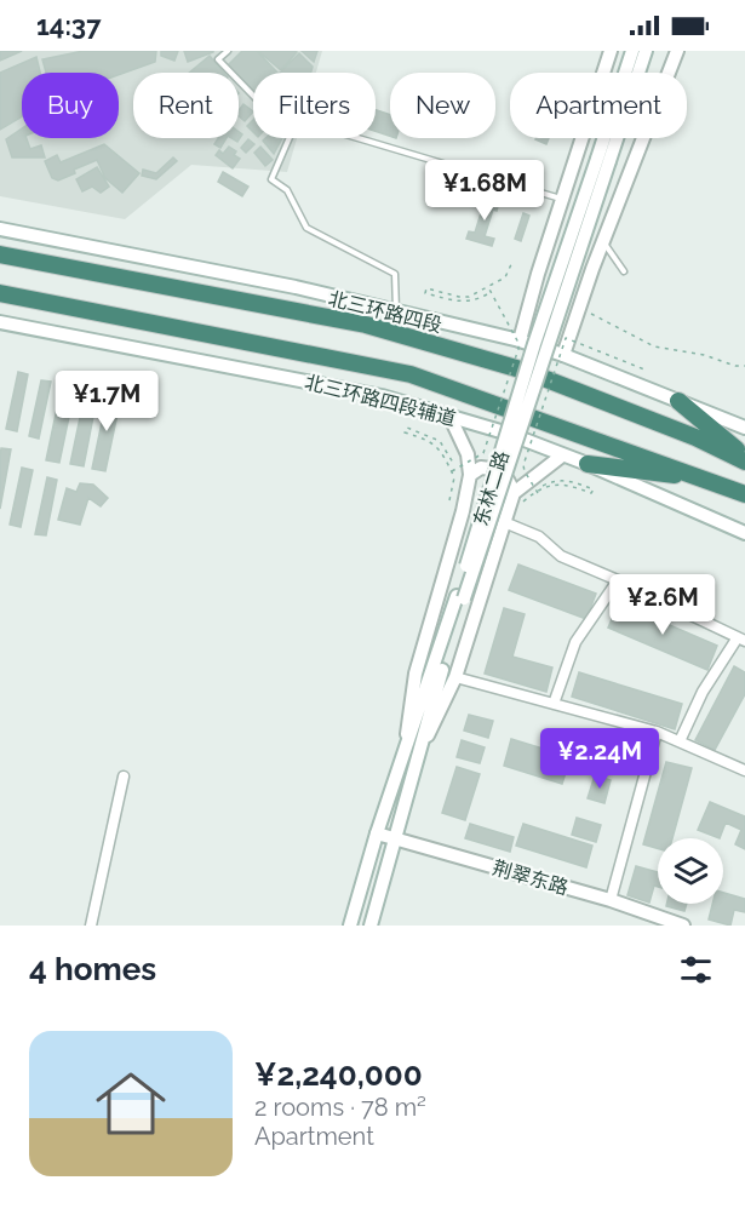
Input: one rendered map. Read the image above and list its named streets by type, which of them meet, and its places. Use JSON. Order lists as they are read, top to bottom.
{
  "streets": {
    "highway": ["北三环路四段"],
    "main road": ["北三环路四段辅道", "东林二路", "荆翠东路"]
  },
  "crossings": [
    ["东林二路", "荆翠东路"]
  ],
  "page": {
    "status": "14:37",
    "chip": [
      "Buy",
      "Rent",
      "Filters",
      "New",
      "Apartment"
    ],
    "price": [
      "¥1.68M",
      "¥1.7M",
      "¥2.6M",
      "¥2.24M"
    ],
    "heading": "4 homes",
    "list": [
      {
        "name": "¥2,240,000",
        "note": "2 rooms · 78 m² · Apartment"
      }
    ]
  }
}
